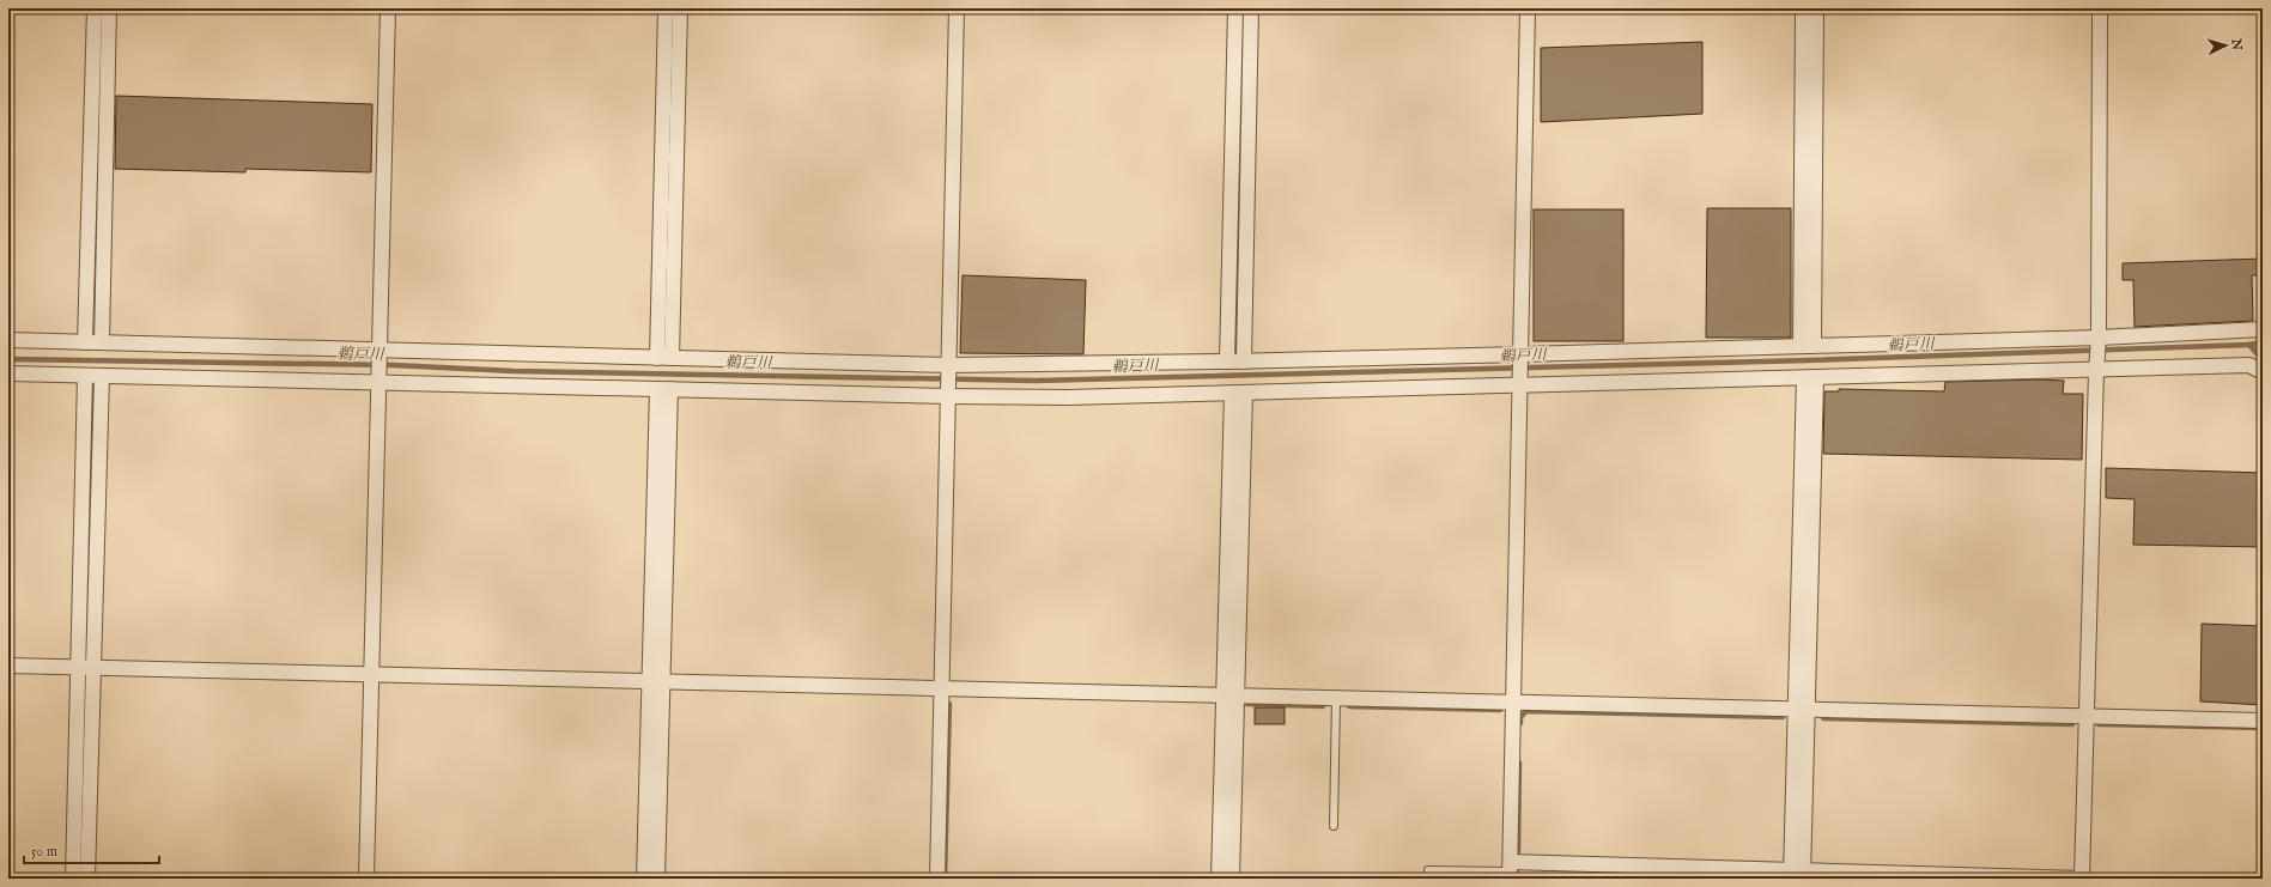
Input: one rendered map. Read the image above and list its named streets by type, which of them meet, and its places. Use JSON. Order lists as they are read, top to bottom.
{
  "water": ["鵜戸川"],
  "scale_bar": "50 m",
  "north": "right"
}
